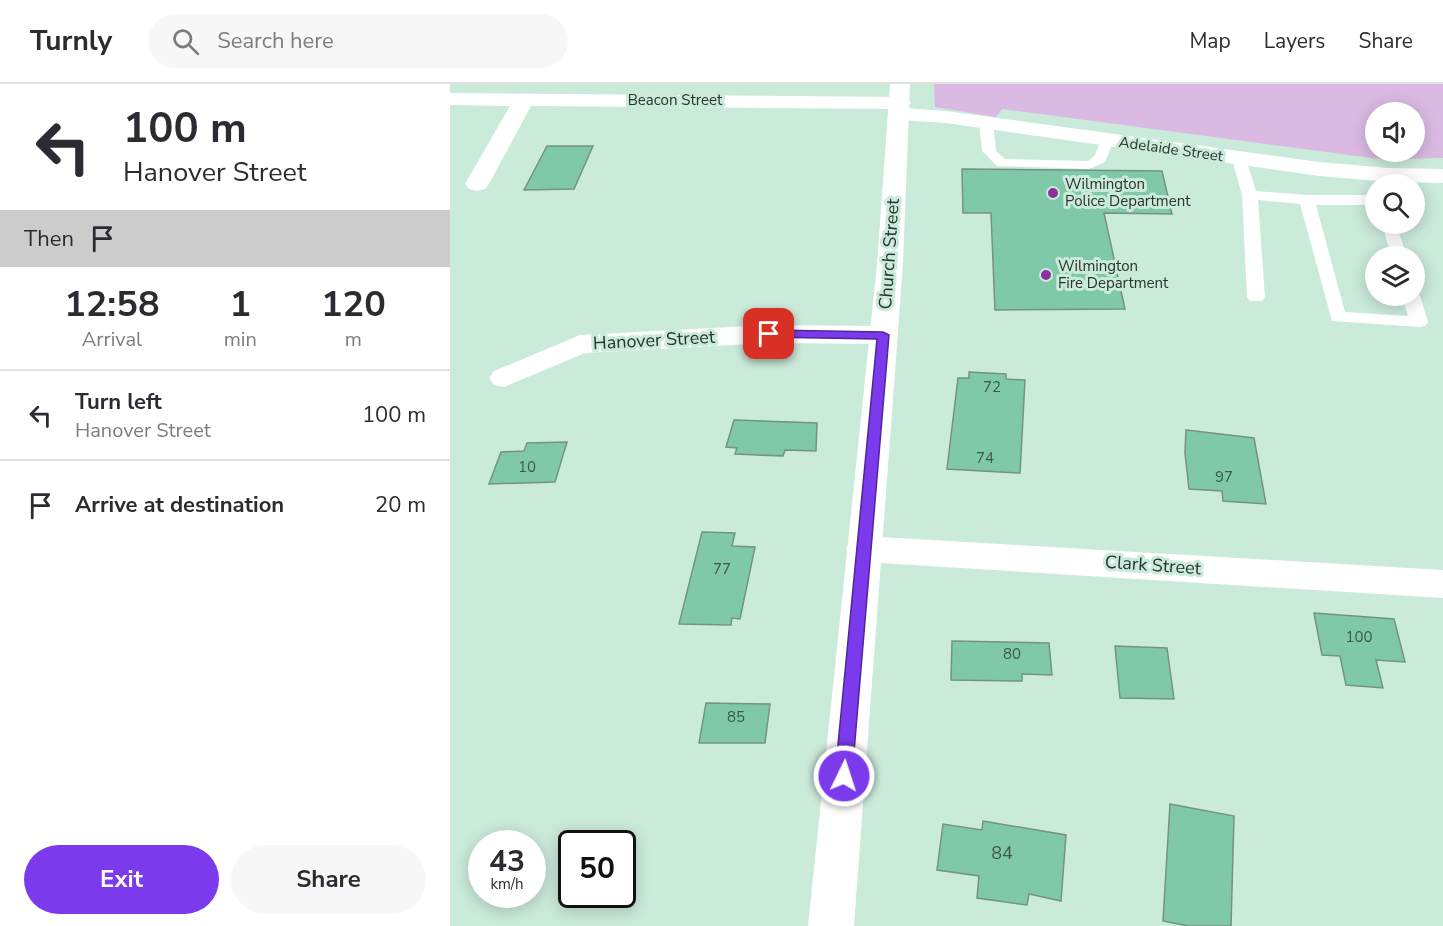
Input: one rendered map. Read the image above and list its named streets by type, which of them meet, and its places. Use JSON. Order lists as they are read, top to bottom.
{
  "streets": {
    "street": [
      "Beacon Street",
      "Adelaide Street",
      "Church Street",
      "Hanover Street",
      "Clark Street"
    ]
  },
  "crossings": [
    ["Beacon Street", "Adelaide Street"],
    ["Beacon Street", "Church Street"],
    ["Adelaide Street", "Church Street"],
    ["Church Street", "Hanover Street"],
    ["Church Street", "Clark Street"]
  ],
  "places": ["Wilmington Police Department", "Wilmington Fire Department"],
  "house_numbers": [
    "72",
    "74",
    "10",
    "97",
    "77",
    "100",
    "80",
    "85",
    "84"
  ],
  "page": {
    "header": "Turnly",
    "search": "Search here",
    "nav": ["Map", "Layers", "Share"],
    "turn": ["100 m", "Hanover Street"],
    "then": "Then",
    "eta": [
      "12:58",
      "Arrival",
      "1",
      "min",
      "120",
      "m"
    ],
    "list": [
      {
        "name": "Turn left",
        "note": "Hanover Street",
        "value": "100 m"
      },
      {
        "name": "Arrive at destination",
        "value": "20 m"
      }
    ],
    "speed": "43 km/h",
    "limit": "50",
    "buttons": ["Exit", "Share"]
  }
}
